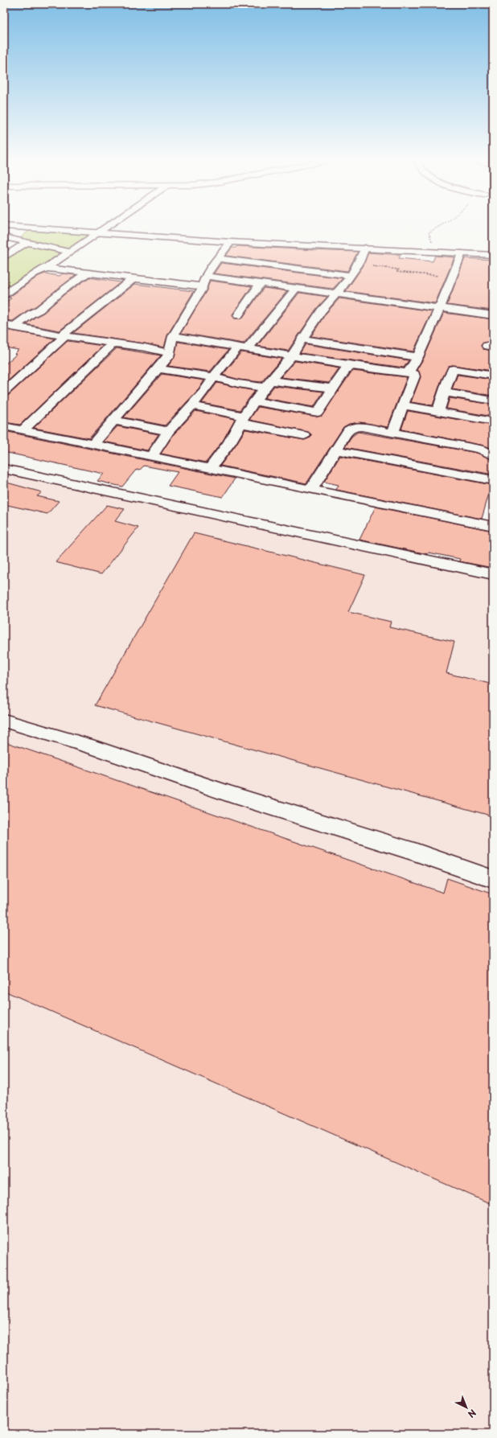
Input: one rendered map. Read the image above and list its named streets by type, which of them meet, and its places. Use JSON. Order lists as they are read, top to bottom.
{
  "north": "bottom right"
}
